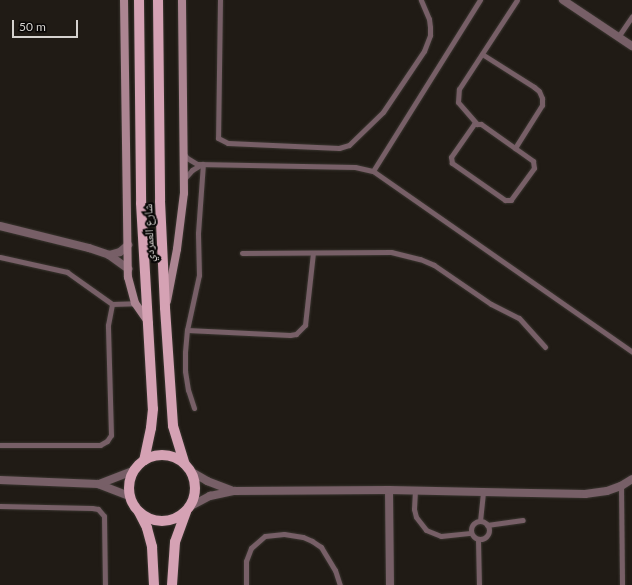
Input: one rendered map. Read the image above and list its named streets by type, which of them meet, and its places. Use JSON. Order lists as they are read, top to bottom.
{
  "streets": {
    "main road": ["شارع العمردي"]
  },
  "scale_bar": "50 m"
}
